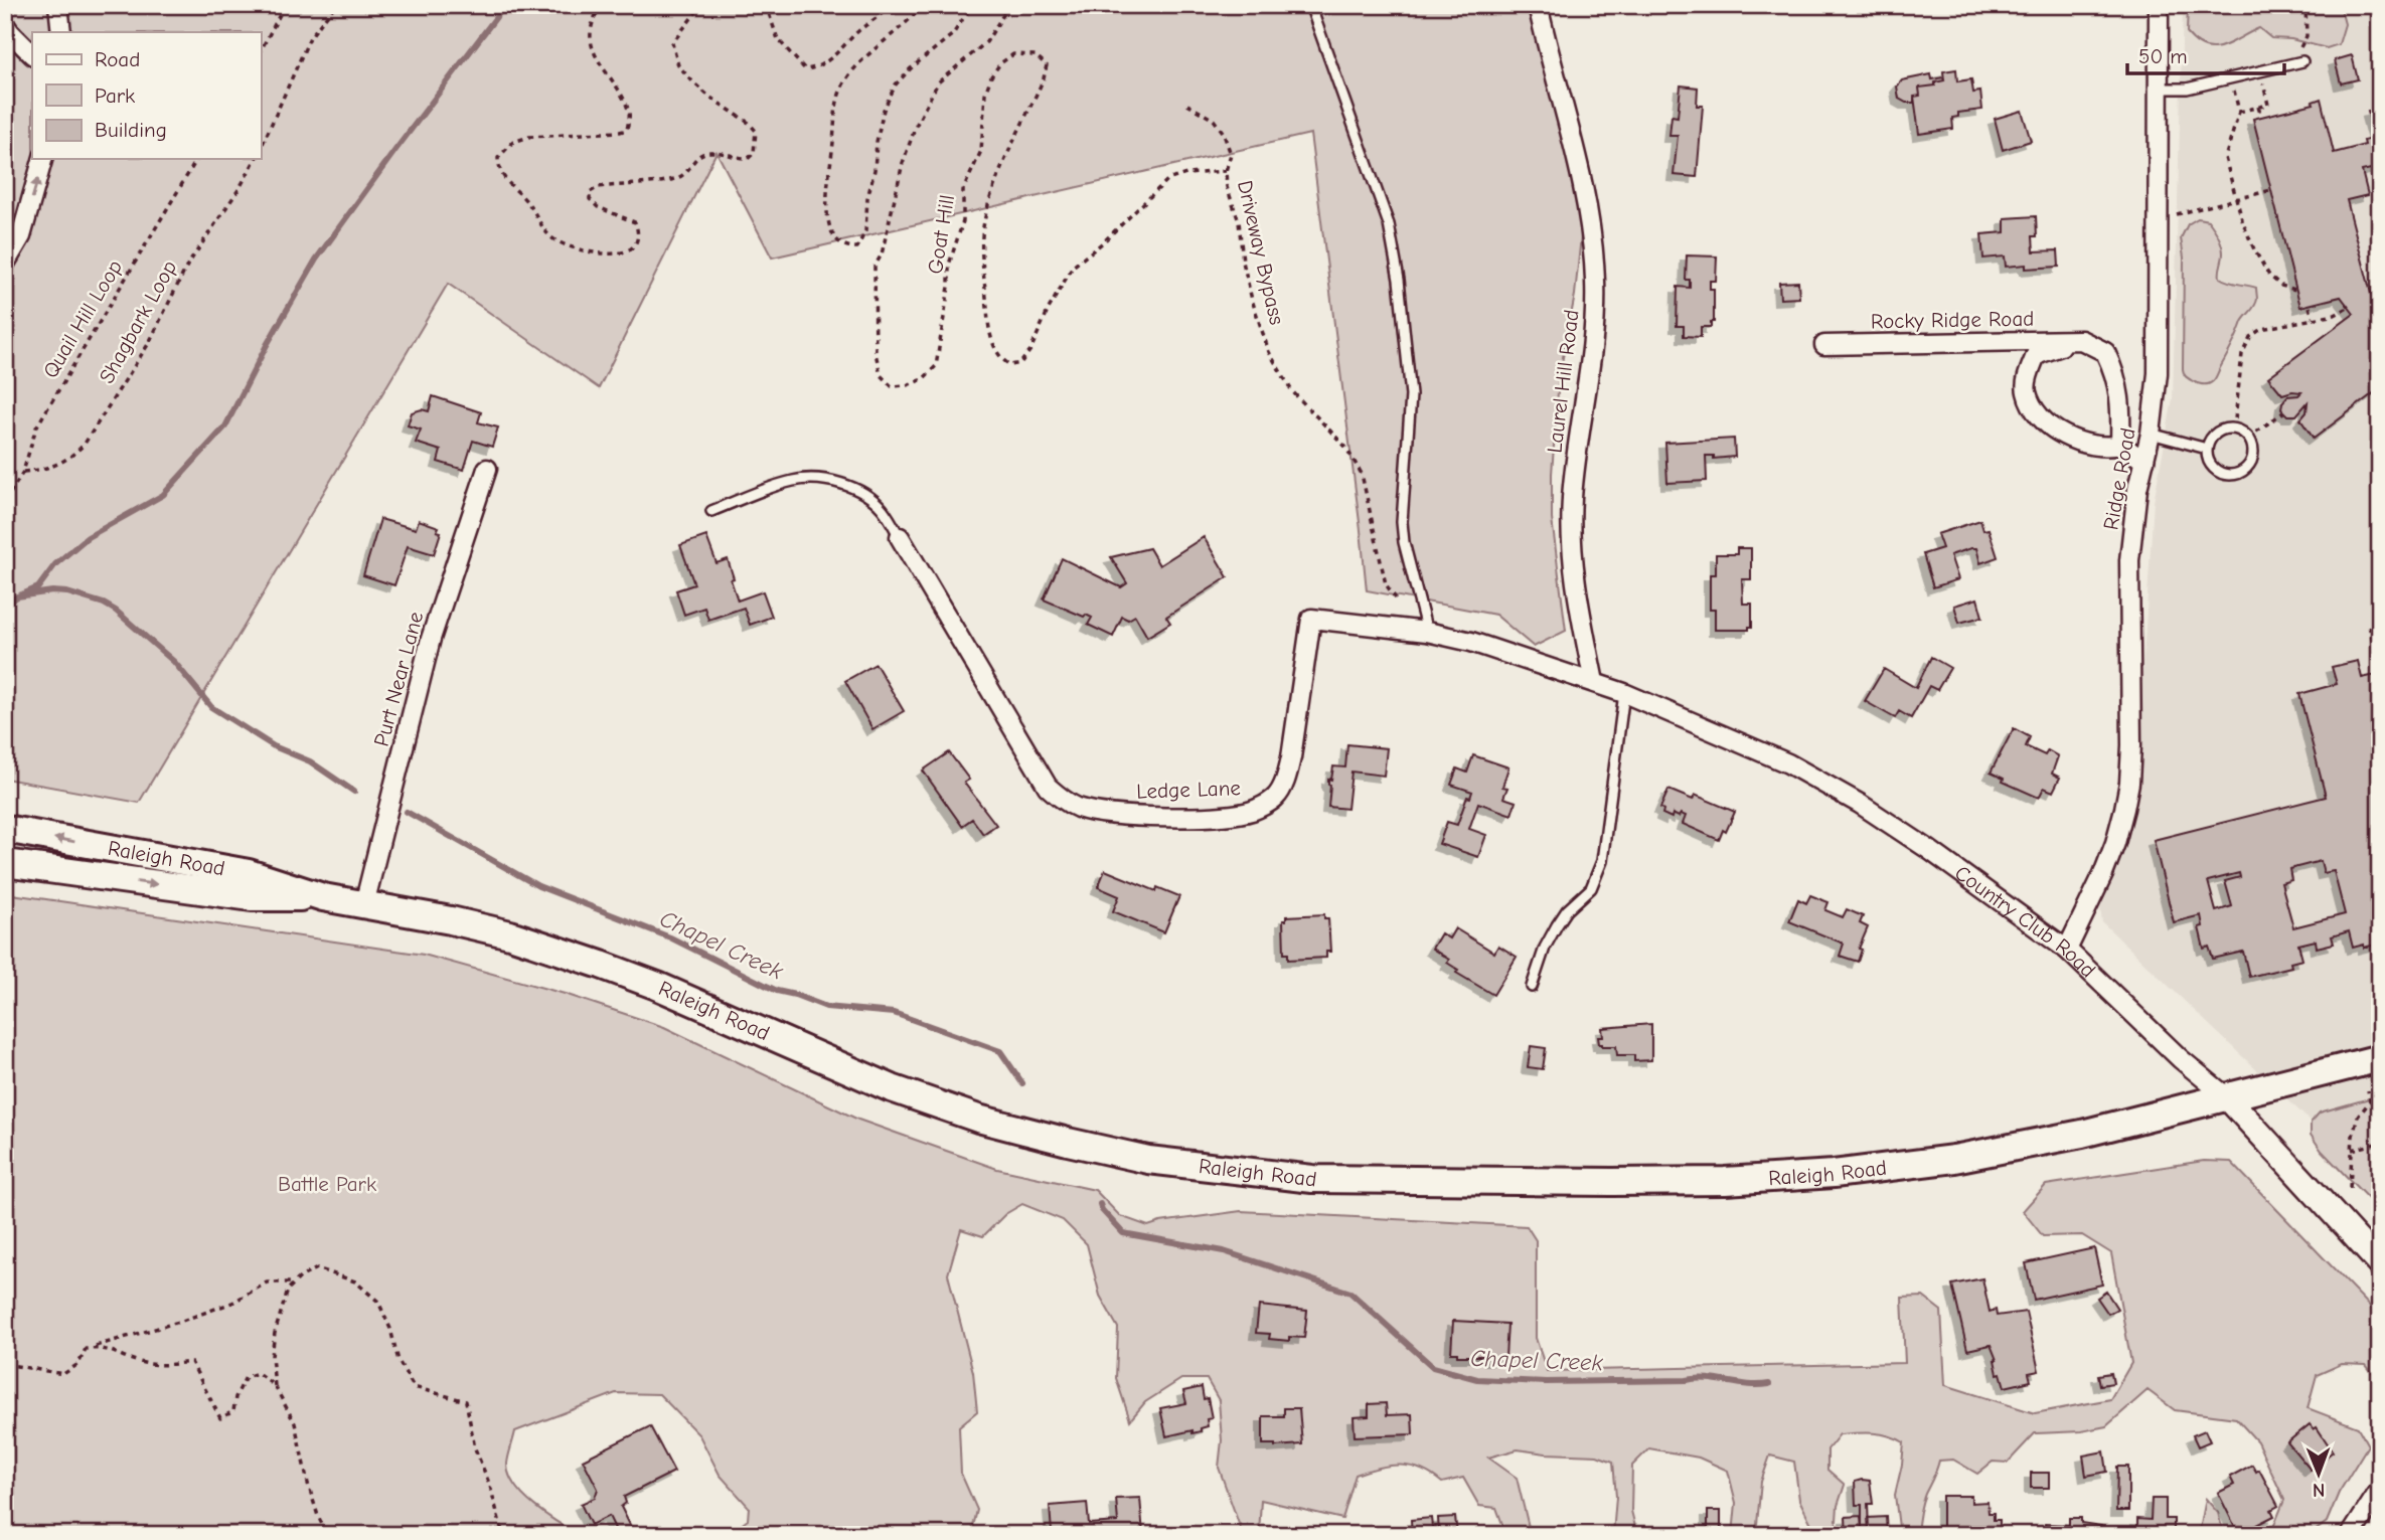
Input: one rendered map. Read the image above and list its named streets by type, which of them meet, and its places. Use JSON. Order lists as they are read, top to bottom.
{
  "streets": {
    "main road": ["Raleigh Road"],
    "street": [
      "Rocky Ridge Road",
      "Laurel Hill Road",
      "Ridge Road",
      "Purt Near Lane",
      "Ledge Lane",
      "Country Club Road"
    ],
    "path": [
      "Goat Hill",
      "Driveway Bypass",
      "Quail Hill Loop",
      "Shagbark Loop"
    ]
  },
  "crossings": [
    ["Goat Hill", "Driveway Bypass"],
    ["Quail Hill Loop", "Shagbark Loop"],
    ["Laurel Hill Road", "Ledge Lane"],
    ["Laurel Hill Road", "Country Club Road"],
    ["Ridge Road", "Country Club Road"],
    ["Purt Near Lane", "Raleigh Road"],
    ["Ledge Lane", "Country Club Road"],
    ["Raleigh Road", "Country Club Road"]
  ],
  "water": ["Chapel Creek"],
  "parks": ["Battle Park"],
  "legend": ["Road", "Park", "Building"],
  "scale_bar": "50 m",
  "north": "bottom"
}
